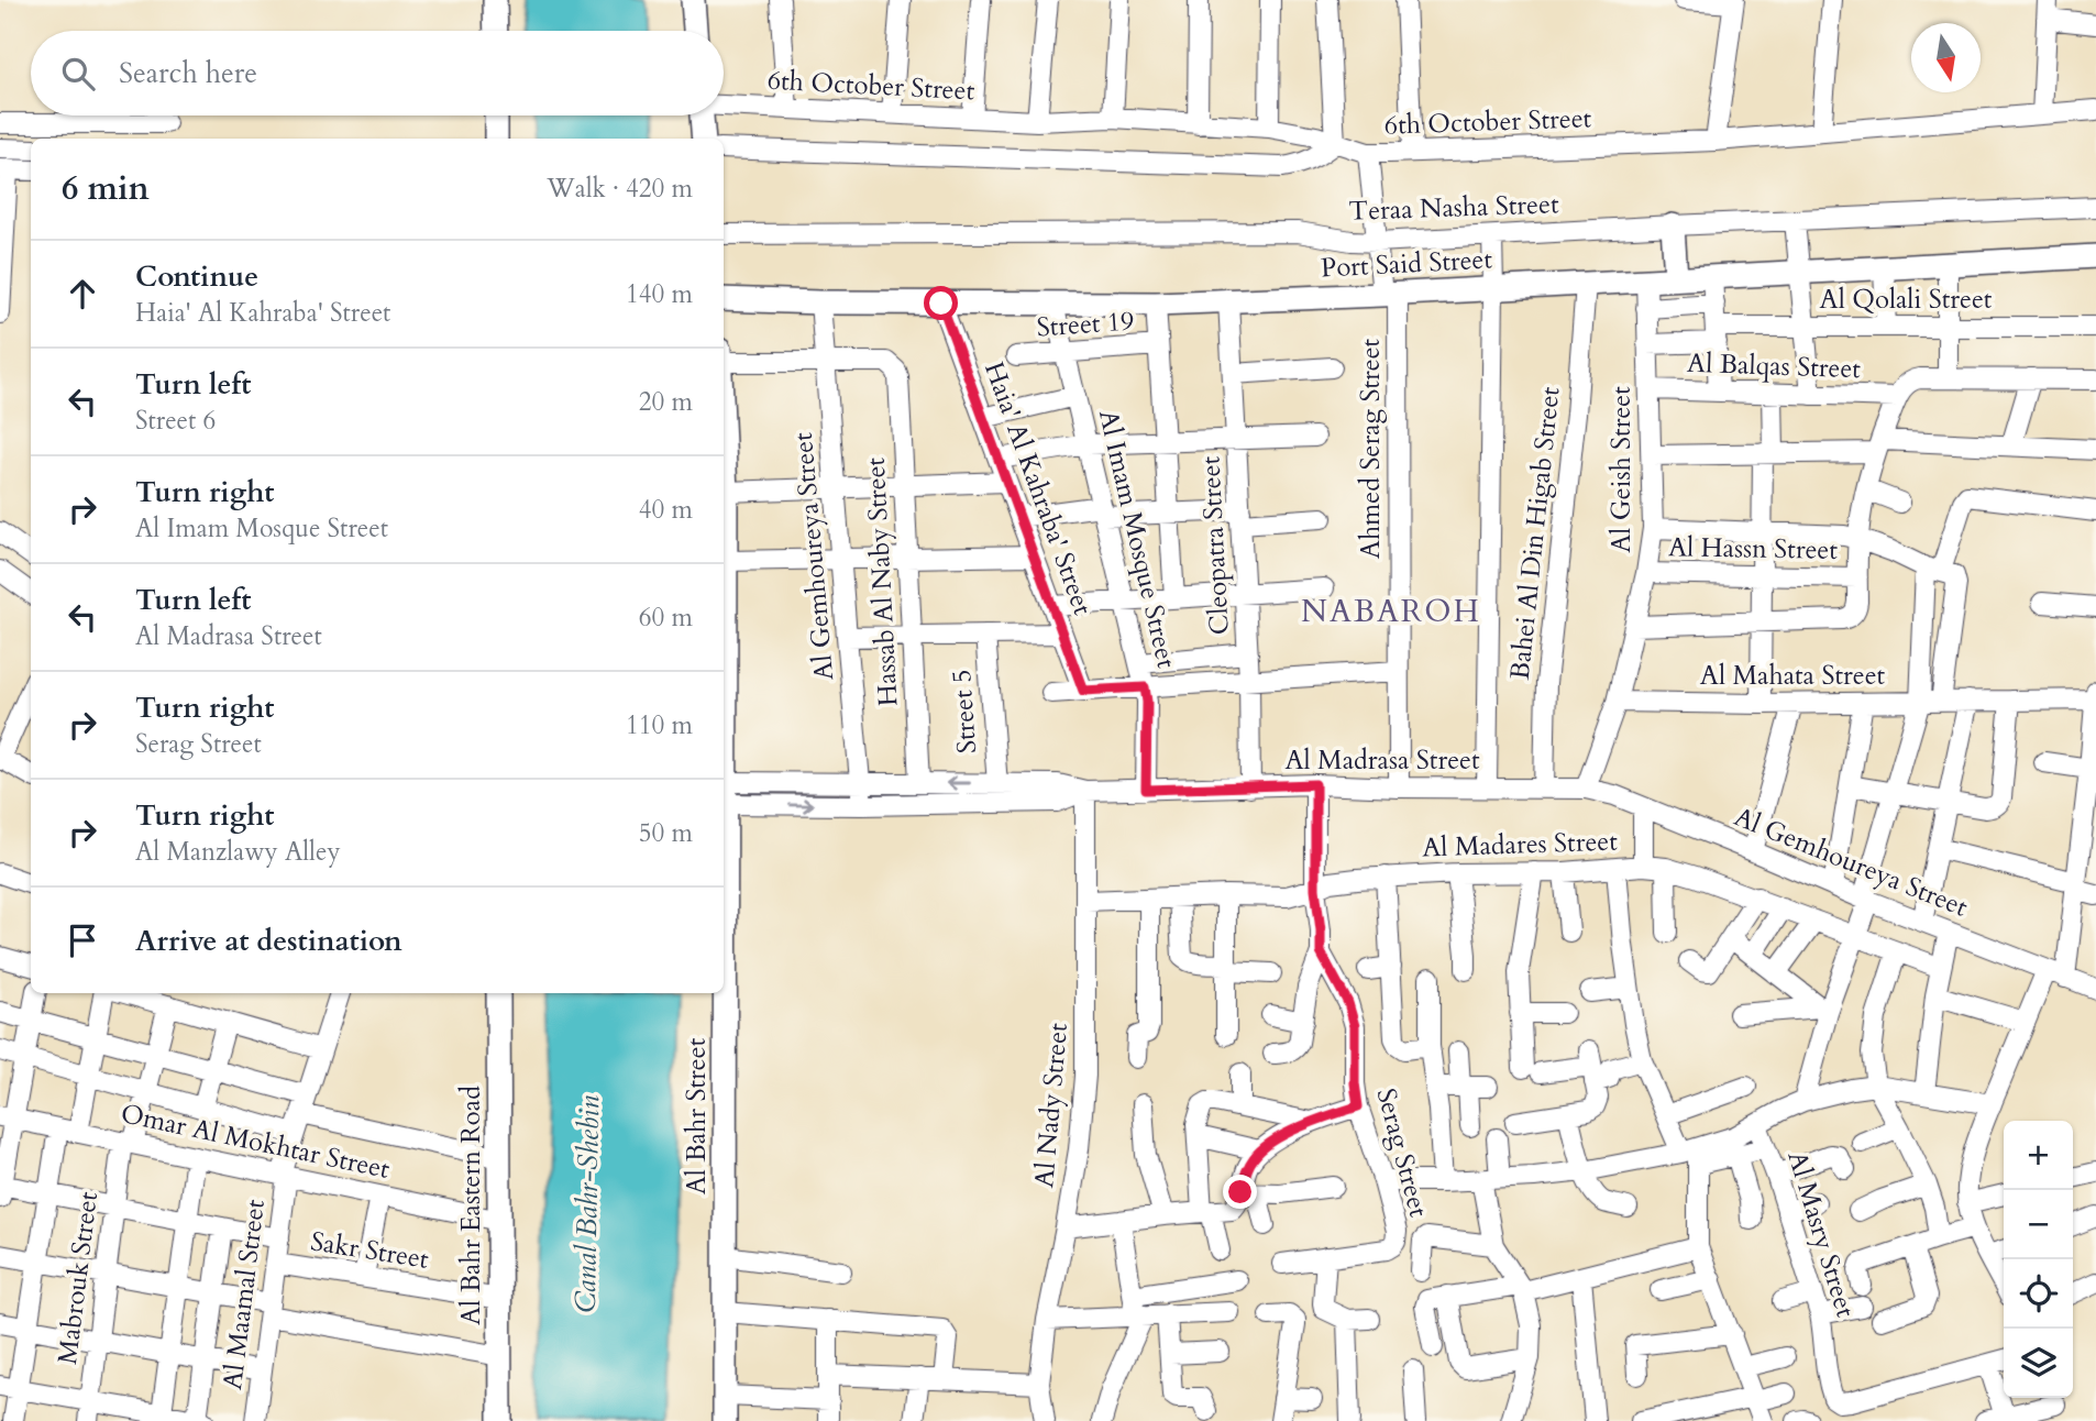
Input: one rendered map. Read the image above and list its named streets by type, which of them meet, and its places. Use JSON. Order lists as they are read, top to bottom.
{
  "streets": {
    "street": [
      "6th October Street",
      "Teraa Nasha Street",
      "Port Said Street",
      "Al Qolali Street",
      "Street 19",
      "Al Balqas Street",
      "Ahmed Serag Street",
      "Al Geish Street",
      "Haia' Al Kahraba' Street",
      "Bahei Al Din Higab Street",
      "Al Imam Mosque Street",
      "Cleopatra Street",
      "Al Hassn Street",
      "Al Gemhoureya Street",
      "Hassab Al Naby Street",
      "Al Mahata Street",
      "Street 5",
      "Al Madrasa Street",
      "Al Madares Street",
      "Al Nady Street",
      "Al Bahr Street",
      "Omar Al Mokhtar Street",
      "Serag Street",
      "Al Bahr Eastern Road",
      "Al Masry Street",
      "Sakr Street",
      "Mabrouk Street",
      "Al Maamal Street"
    ]
  },
  "crossings": [
    ["6th October Street", "Ahmed Serag Street"],
    ["Teraa Nasha Street", "Ahmed Serag Street"],
    ["Port Said Street", "Ahmed Serag Street"],
    ["Port Said Street", "Al Geish Street"],
    ["Port Said Street", "Haia' Al Kahraba' Street"],
    ["Port Said Street", "Bahei Al Din Higab Street"],
    ["Port Said Street", "Al Imam Mosque Street"],
    ["Port Said Street", "Cleopatra Street"],
    ["Port Said Street", "Al Gemhoureya Street"],
    ["Al Qolali Street", "Al Geish Street"],
    ["Street 19", "Al Imam Mosque Street"],
    ["Al Balqas Street", "Al Geish Street"],
    ["Ahmed Serag Street", "Al Madrasa Street"],
    ["Al Geish Street", "Al Hassn Street"],
    ["Al Geish Street", "Al Gemhoureya Street"],
    ["Al Geish Street", "Al Mahata Street"],
    ["Al Geish Street", "Al Madrasa Street"],
    ["Bahei Al Din Higab Street", "Al Madrasa Street"],
    ["Al Imam Mosque Street", "Al Madrasa Street"],
    ["Cleopatra Street", "Al Madrasa Street"],
    ["Al Gemhoureya Street", "Hassab Al Naby Street"],
    ["Al Gemhoureya Street", "Al Madrasa Street"],
    ["Hassab Al Naby Street", "Al Madrasa Street"],
    ["Street 5", "Al Madrasa Street"],
    ["Al Madrasa Street", "Al Nady Street"],
    ["Al Madrasa Street", "Serag Street"],
    ["Al Madares Street", "Al Nady Street"],
    ["Al Madares Street", "Serag Street"],
    ["Omar Al Mokhtar Street", "Al Bahr Eastern Road"],
    ["Omar Al Mokhtar Street", "Mabrouk Street"],
    ["Omar Al Mokhtar Street", "Al Maamal Street"],
    ["Al Bahr Eastern Road", "Sakr Street"],
    ["Sakr Street", "Al Maamal Street"]
  ],
  "districts": ["NABAROH"],
  "water": ["Canal Bahr-Shebin"],
  "north": "bottom",
  "page": {
    "search": "Search here",
    "heading": ["6 min", "Walk · 420 m"],
    "list": [
      ["Continue", "Haia' Al Kahraba' Street", "140 m"],
      ["Turn left", "Street 6", "20 m"],
      ["Turn right", "Al Imam Mosque Street", "40 m"],
      ["Turn left", "Al Madrasa Street", "60 m"],
      ["Turn right", "Serag Street", "110 m"],
      ["Turn right", "Al Manzlawy Alley", "50 m"],
      "Arrive at destination"
    ],
    "map_buttons": ["+", "−"]
  }
}
